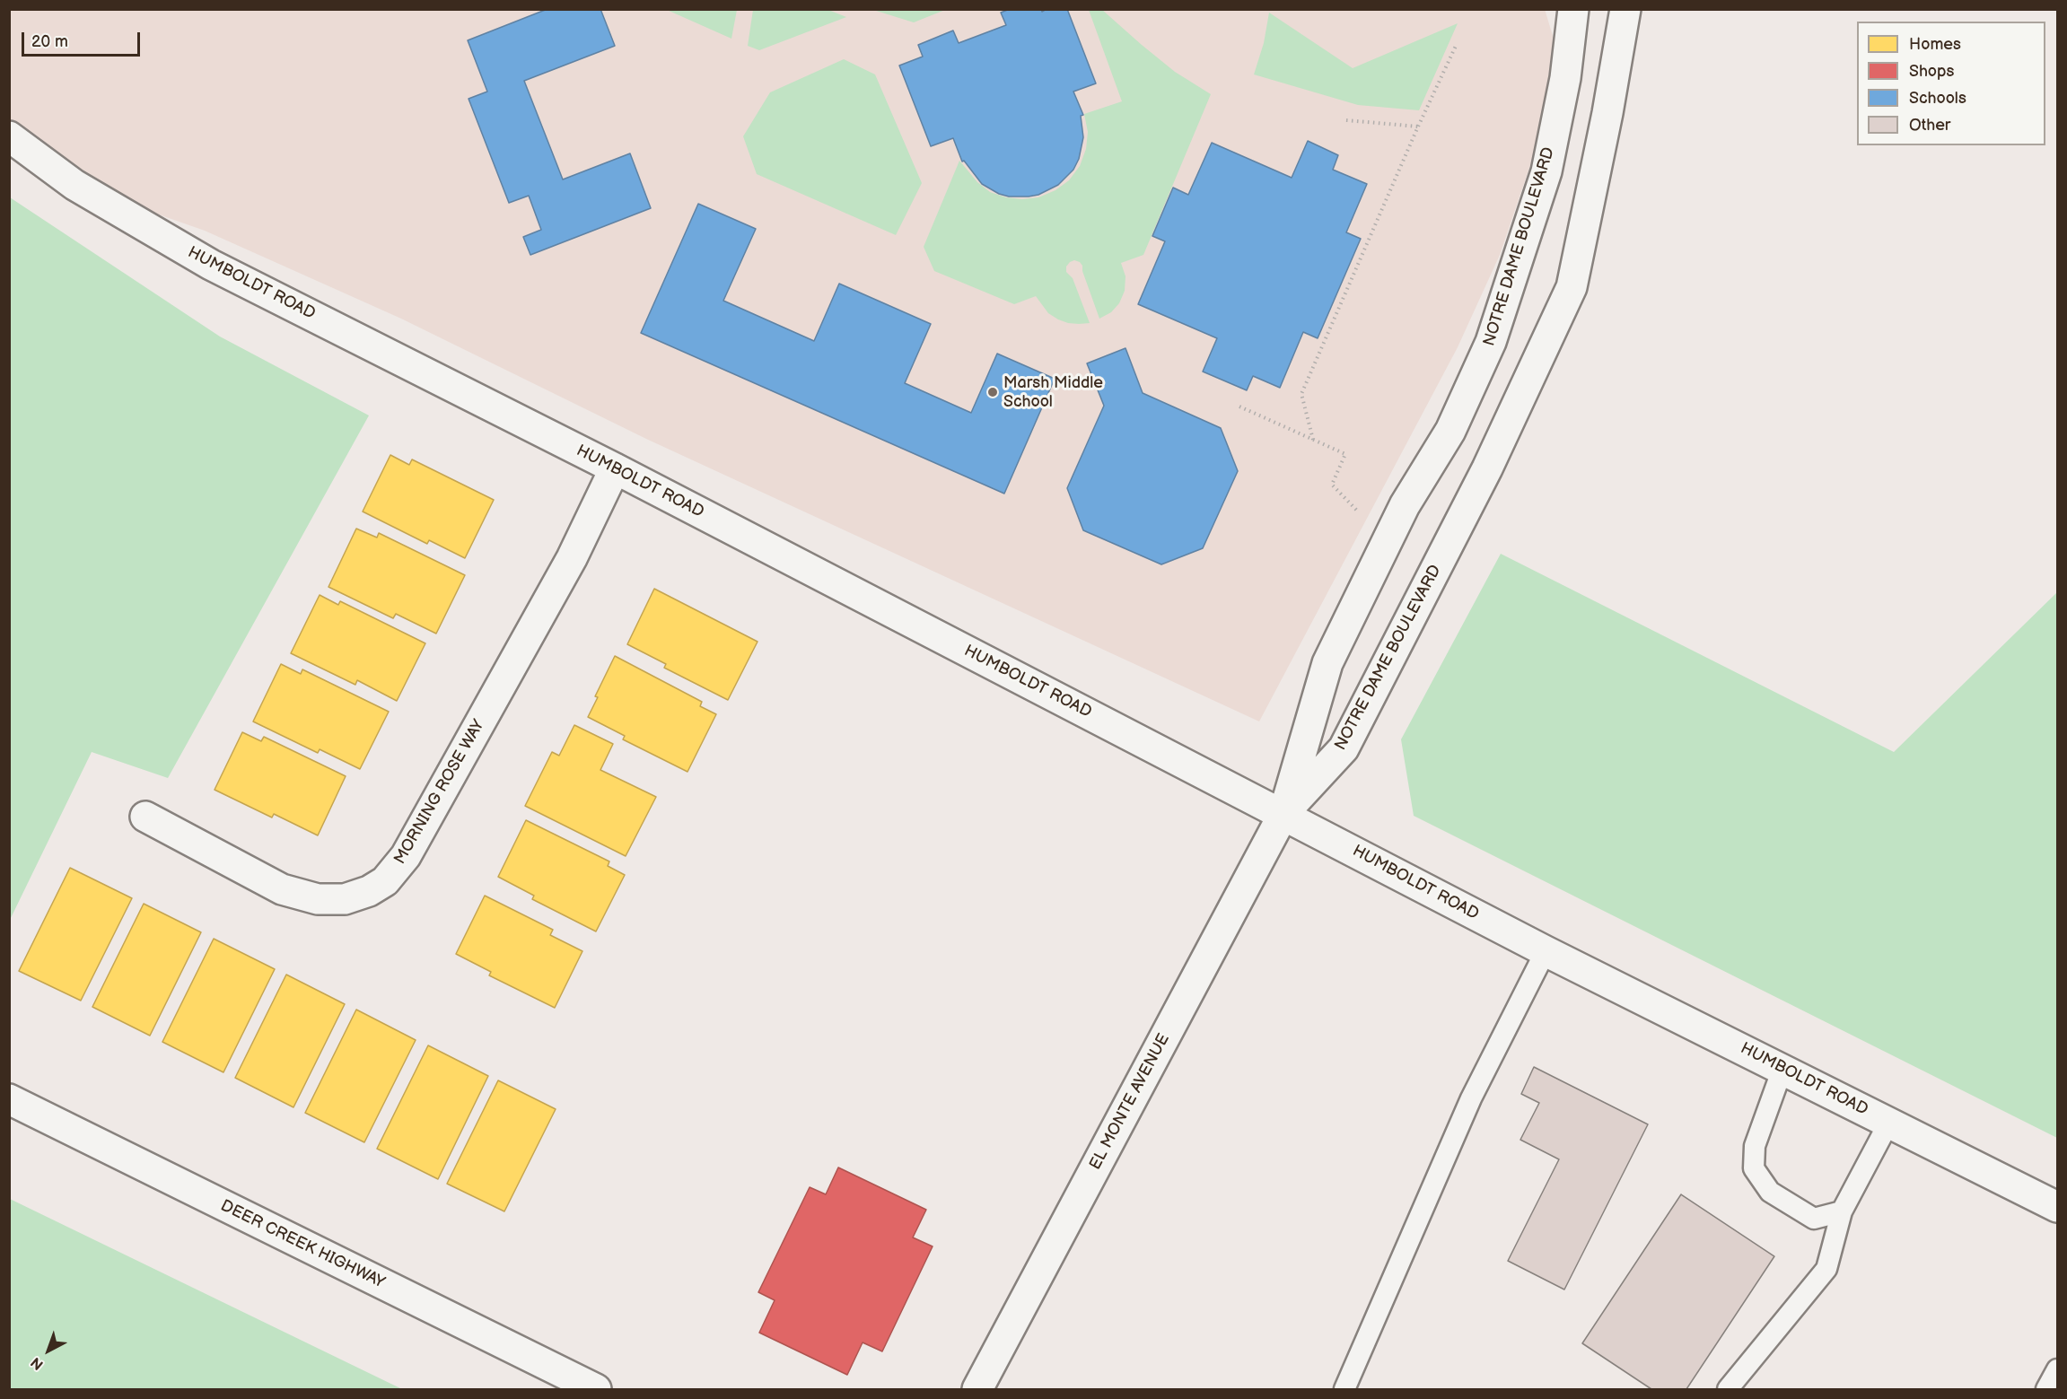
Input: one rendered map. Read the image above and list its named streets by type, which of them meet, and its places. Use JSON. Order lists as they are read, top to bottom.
{
  "streets": {
    "street": [
      "NOTRE DAME BOULEVARD",
      "HUMBOLDT ROAD",
      "MORNING ROSE WAY",
      "EL MONTE AVENUE",
      "DEER CREEK HIGHWAY"
    ]
  },
  "crossings": [
    ["NOTRE DAME BOULEVARD", "HUMBOLDT ROAD"],
    ["NOTRE DAME BOULEVARD", "EL MONTE AVENUE"],
    ["HUMBOLDT ROAD", "MORNING ROSE WAY"],
    ["HUMBOLDT ROAD", "EL MONTE AVENUE"]
  ],
  "places": ["Marsh Middle School"],
  "legend": [
    "Homes",
    "Shops",
    "Schools",
    "Other"
  ],
  "scale_bar": "20 m",
  "north": "bottom left"
}
